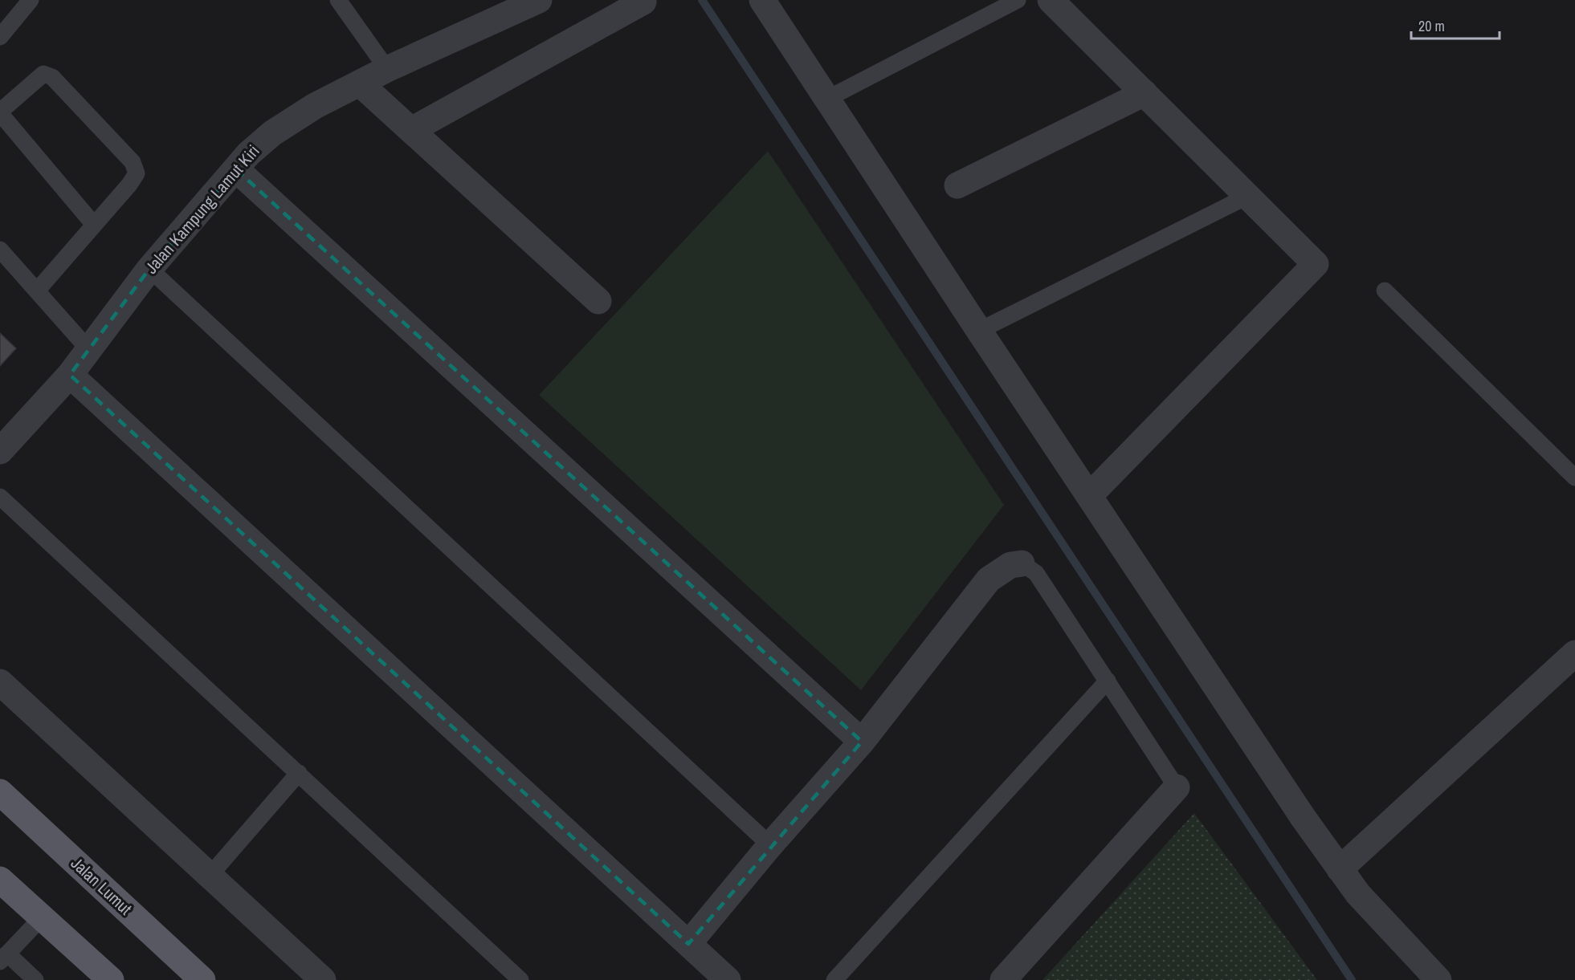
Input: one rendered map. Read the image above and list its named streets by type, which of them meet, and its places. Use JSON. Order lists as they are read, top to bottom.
{
  "streets": {
    "main road": ["Jalan Lumut"],
    "street": ["Jalan Kampung Lamut Kiri"]
  },
  "scale_bar": "20 m"
}
